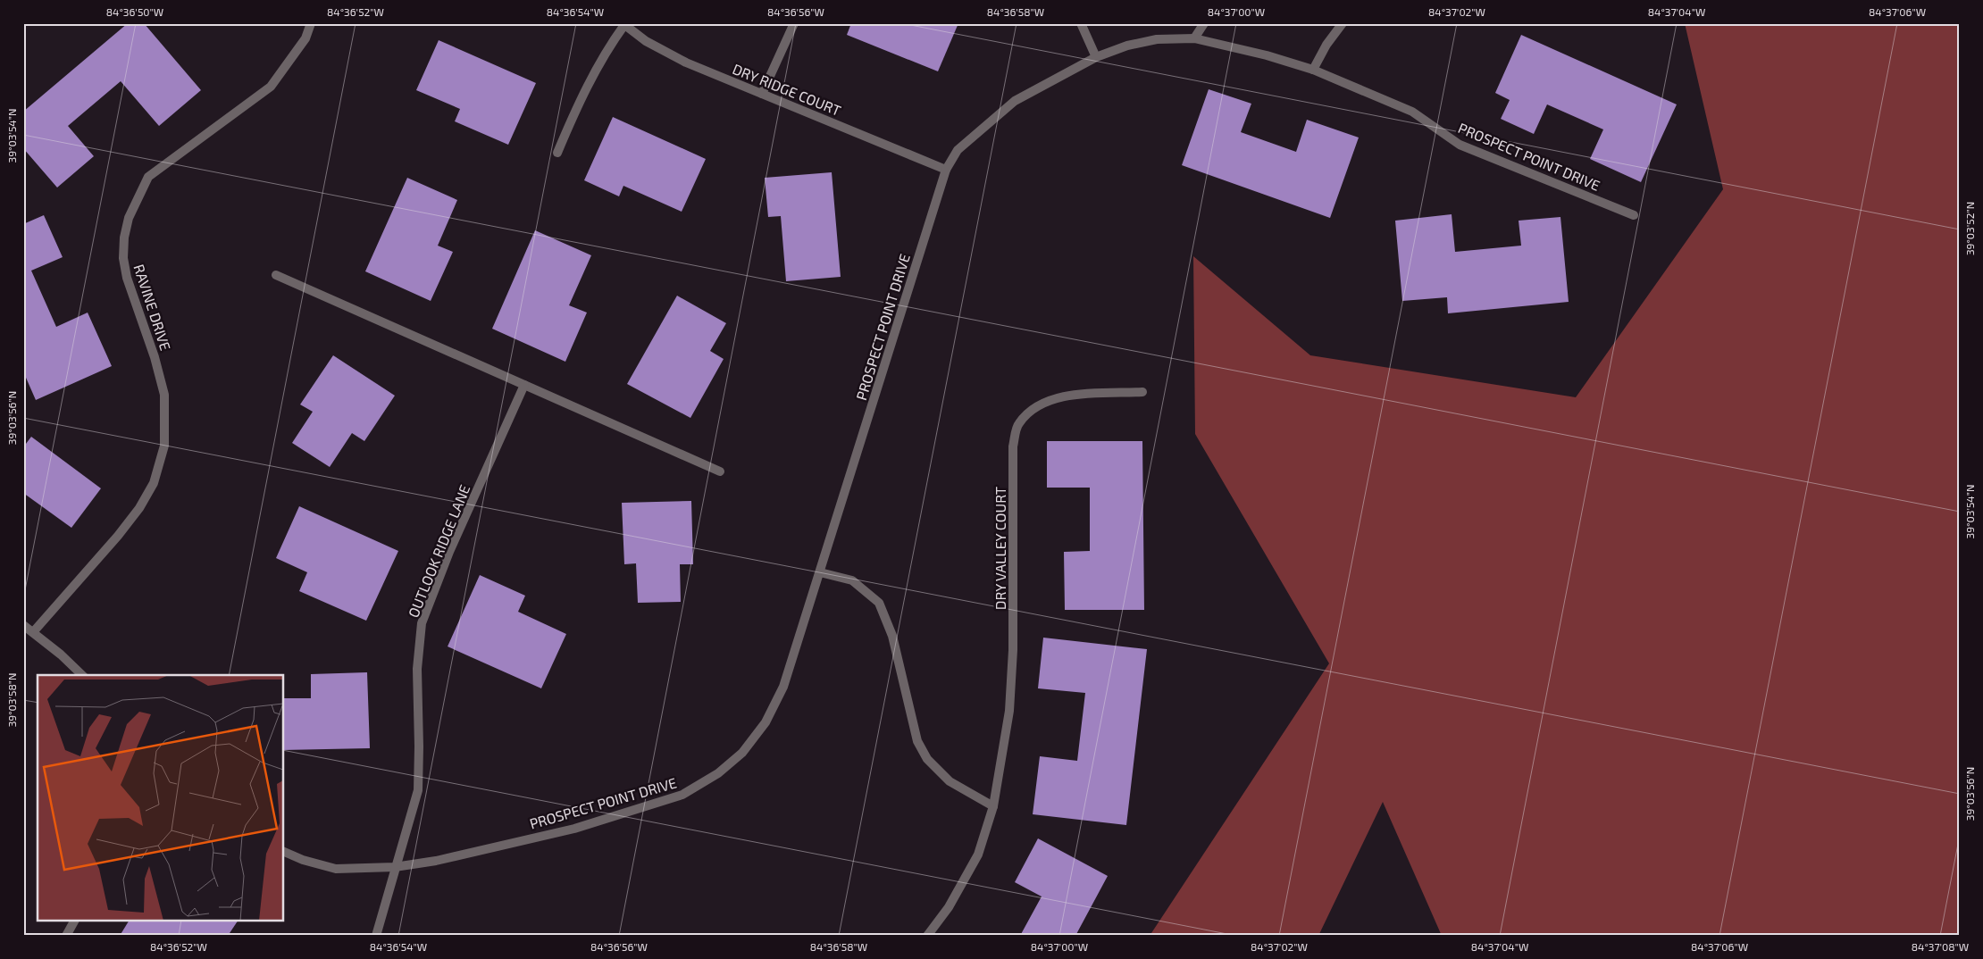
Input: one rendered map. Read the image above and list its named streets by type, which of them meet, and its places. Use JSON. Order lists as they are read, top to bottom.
{
  "streets": {
    "street": [
      "DRY RIDGE COURT",
      "PROSPECT POINT DRIVE",
      "RAVINE DRIVE",
      "DRY VALLEY COURT",
      "OUTLOOK RIDGE LANE"
    ]
  },
  "crossings": [
    ["DRY RIDGE COURT", "PROSPECT POINT DRIVE"],
    ["PROSPECT POINT DRIVE", "OUTLOOK RIDGE LANE"]
  ],
  "coordinates": [
    "84°36'50\"W",
    "84°36'52\"W",
    "84°36'54\"W",
    "84°36'56\"W",
    "84°36'58\"W",
    "84°37'00\"W",
    "84°37'02\"W",
    "84°37'04\"W",
    "84°37'06\"W",
    "39°03'54\"N",
    "39°03'52\"N",
    "39°03'56\"N",
    "39°03'58\"N",
    "84°37'08\"W"
  ]
}
